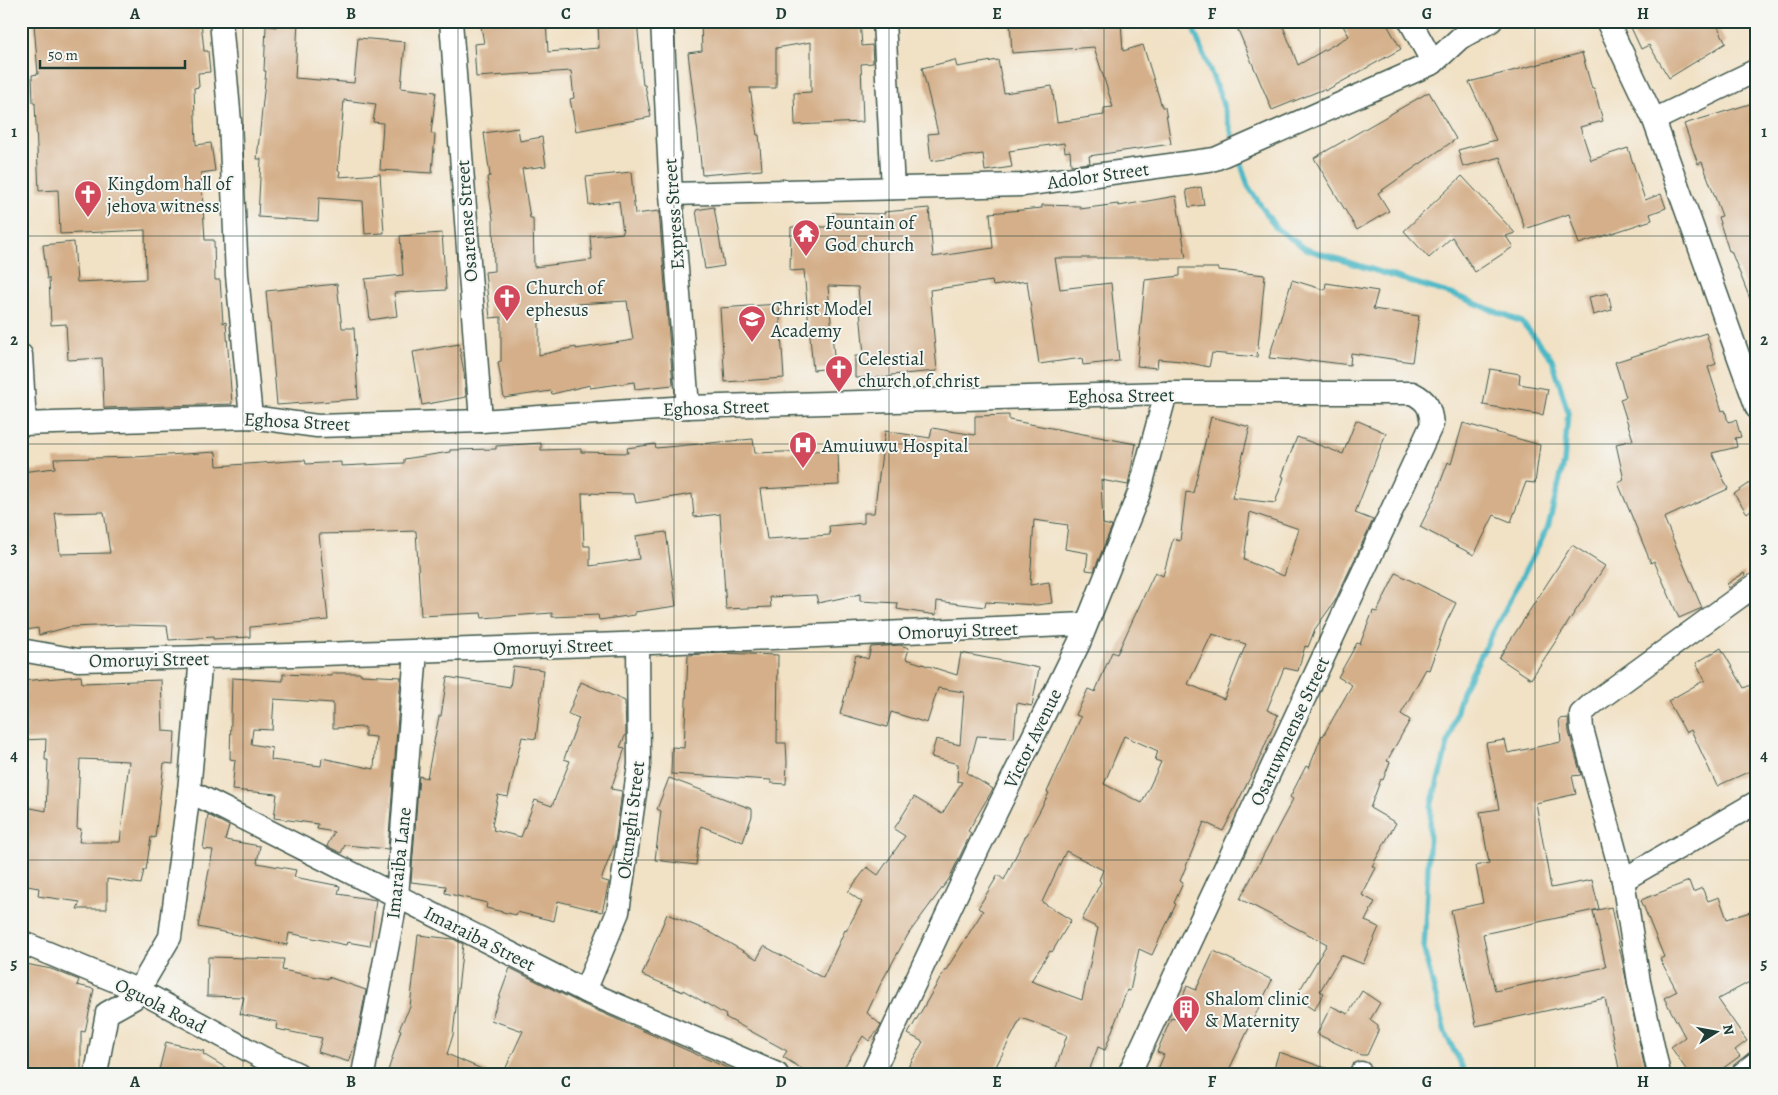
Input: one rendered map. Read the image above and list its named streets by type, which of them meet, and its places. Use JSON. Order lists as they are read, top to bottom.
{
  "streets": {
    "street": [
      "Adolor Street",
      "Express Street",
      "Osarense Street",
      "Eghosa Street",
      "Omoruyi Street",
      "Osaruwmense Street",
      "Victor Avenue",
      "Okunghi Street",
      "Imaraiba Lane",
      "Imaraiba Street",
      "Oguola Road"
    ]
  },
  "crossings": [
    ["Adolor Street", "Express Street"],
    ["Express Street", "Eghosa Street"],
    ["Osarense Street", "Eghosa Street"],
    ["Eghosa Street", "Osaruwmense Street"],
    ["Eghosa Street", "Victor Avenue"],
    ["Omoruyi Street", "Victor Avenue"],
    ["Omoruyi Street", "Okunghi Street"],
    ["Omoruyi Street", "Imaraiba Lane"],
    ["Okunghi Street", "Imaraiba Street"],
    ["Imaraiba Lane", "Imaraiba Street"]
  ],
  "places": {
    "church": ["Kingdom hall of jehova witness", "Church of ephesus", "Celestial church of christ"],
    "temple": ["Fountain of God church"],
    "school or university": ["Christ Model Academy"],
    "hospital": ["Amuiuwu Hospital"],
    "building": ["Shalom clinic & Maternity"]
  },
  "scale_bar": "50 m",
  "north": "right",
  "grid": {
    "columns": [
      "A",
      "B",
      "C",
      "D",
      "E",
      "F",
      "G",
      "H"
    ],
    "rows": [
      "1",
      "2",
      "3",
      "4",
      "5"
    ]
  }
}
